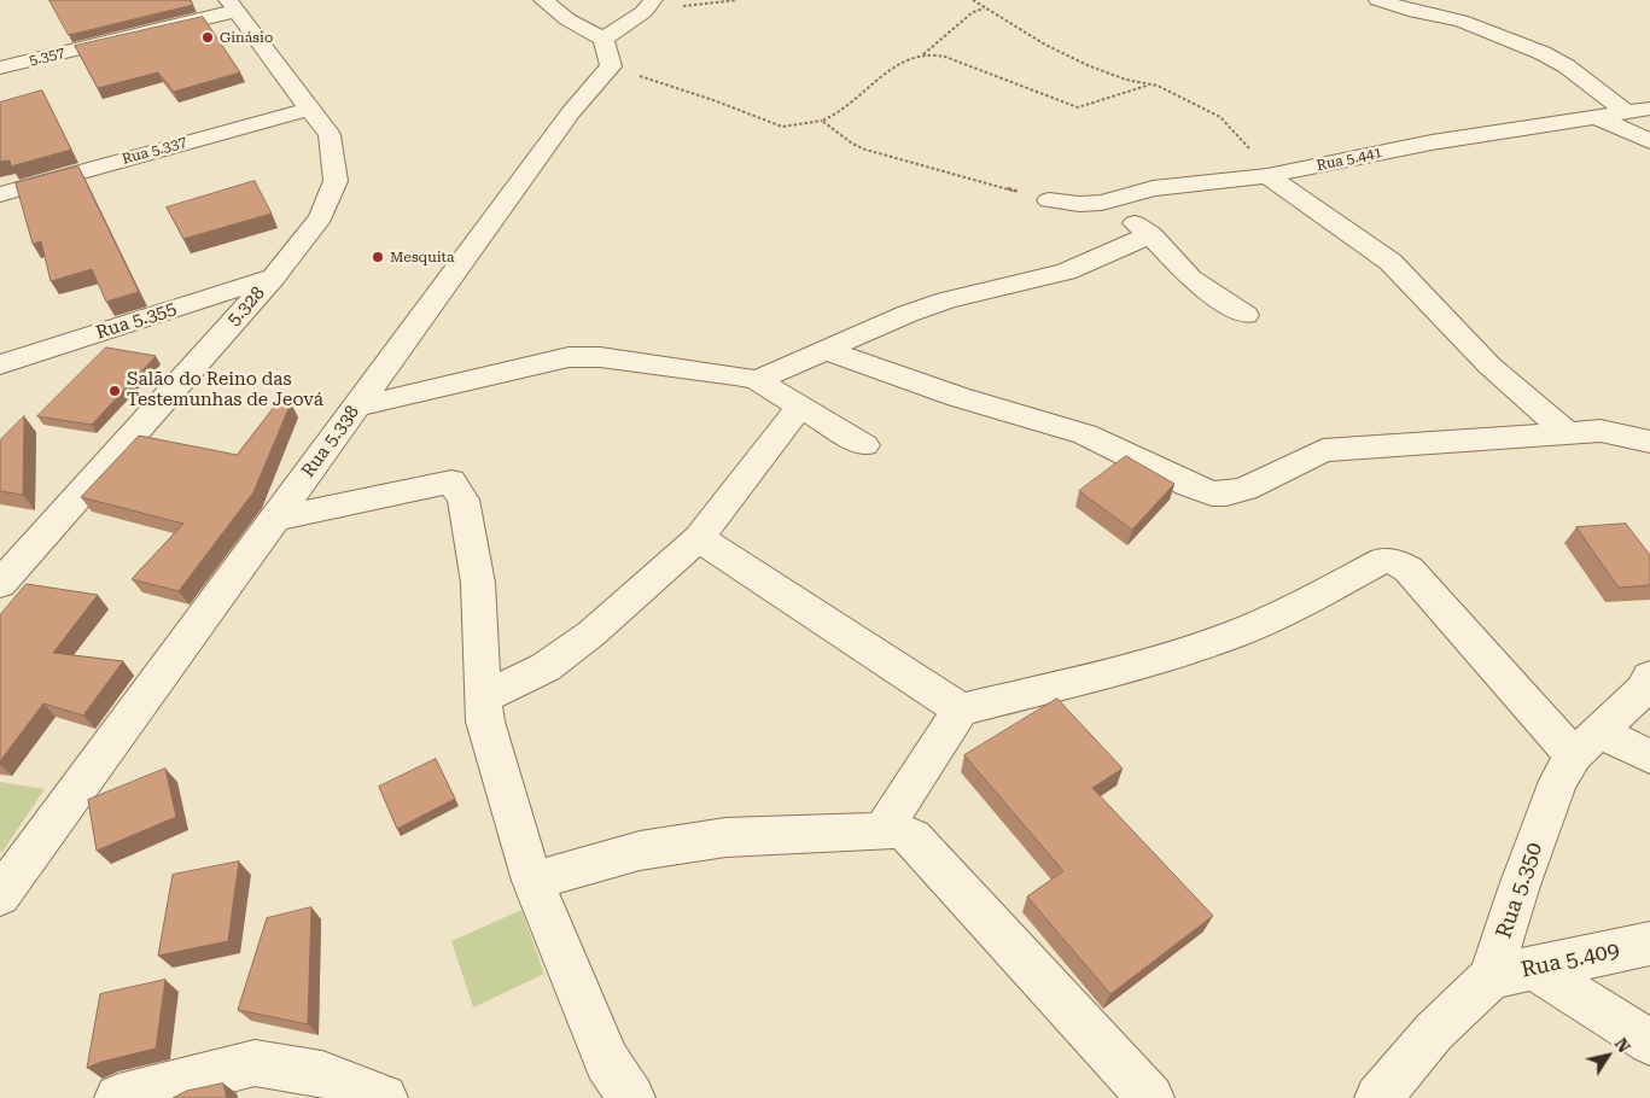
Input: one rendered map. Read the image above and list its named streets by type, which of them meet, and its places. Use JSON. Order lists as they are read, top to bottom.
{
  "streets": {
    "street": [
      "5.357",
      "Rua 5.337",
      "Rua 5.441",
      "5.328",
      "Rua 5.355",
      "Rua 5.338",
      "Rua 5.350",
      "Rua 5.409"
    ]
  },
  "crossings": [
    ["5.357", "5.328"],
    ["Rua 5.337", "5.328"],
    ["5.328", "Rua 5.355"],
    ["Rua 5.350", "Rua 5.409"]
  ],
  "places": ["Ginásio", "Mesquita", "Salão do Reino das Testemunhas de Jeová"],
  "north": "top right"
}
